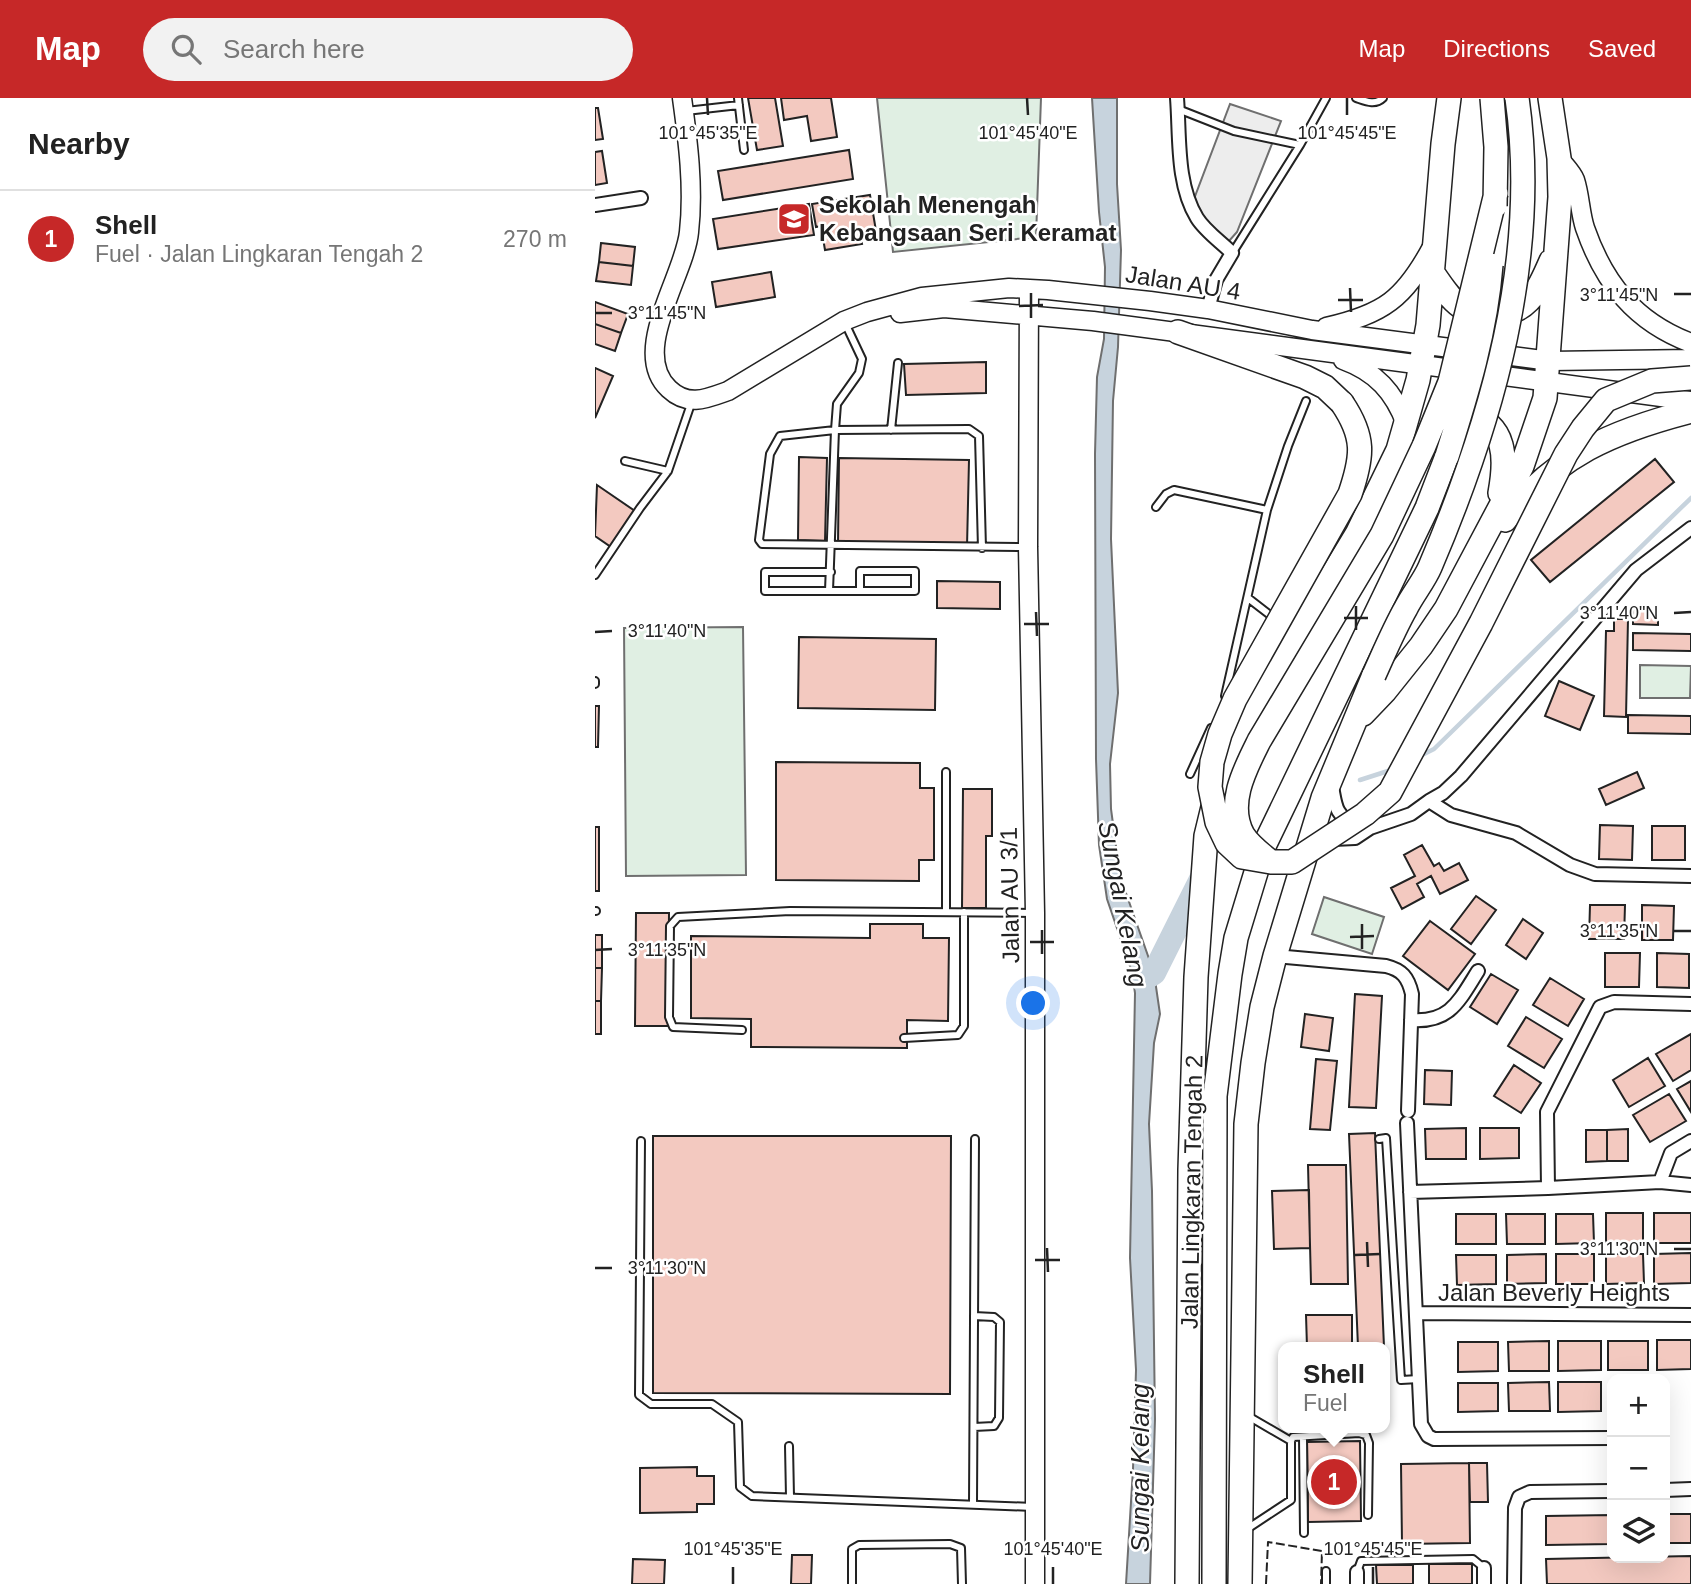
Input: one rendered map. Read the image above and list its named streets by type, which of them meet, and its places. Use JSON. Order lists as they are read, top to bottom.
{
  "streets": {
    "highway": ["Jalan Lingkaran Tengah 2"],
    "main road": ["Jalan AU 4", "Jalan AU 3/1"],
    "street": ["Jalan Beverly Heights"]
  },
  "crossings": [
    ["Jalan AU 4", "Jalan AU 3/1"]
  ],
  "water": ["Sungai Kelang"],
  "places": {
    "school or university": ["Sekolah Menengah Kebangsaan Seri Keramat"]
  },
  "page": {
    "header": "Map",
    "search": "Search here",
    "nav": ["Map", "Directions", "Saved"],
    "heading": "Nearby",
    "list": [
      {
        "mark": "1",
        "name": "Shell",
        "note": "Fuel · Jalan Lingkaran Tengah 2",
        "value": "270 m"
      }
    ],
    "popup": ["Shell", "Fuel"],
    "map_buttons": ["+", "−"],
    "pins": "1"
  },
  "coordinates": [
    "101°45'35\"E",
    "101°45'40\"E",
    "101°45'45\"E",
    "3°11'45\"N",
    "3°11'40\"N",
    "3°11'35\"N",
    "3°11'30\"N"
  ]
}
